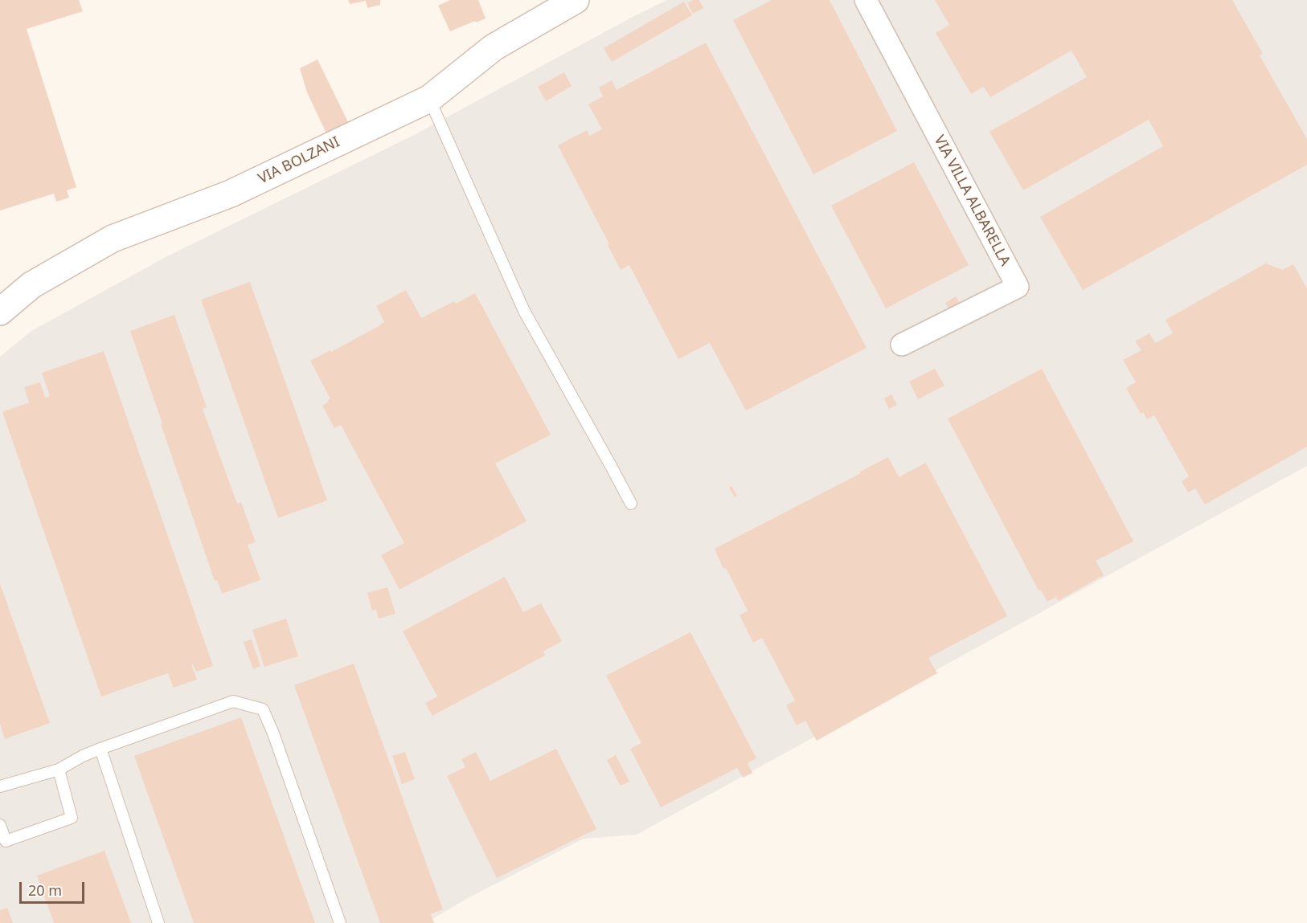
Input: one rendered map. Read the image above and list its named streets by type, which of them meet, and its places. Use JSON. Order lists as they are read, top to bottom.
{
  "streets": {
    "street": ["VIA BOLZANI", "VIA VILLA ALBARELLA"]
  },
  "scale_bar": "20 m"
}
